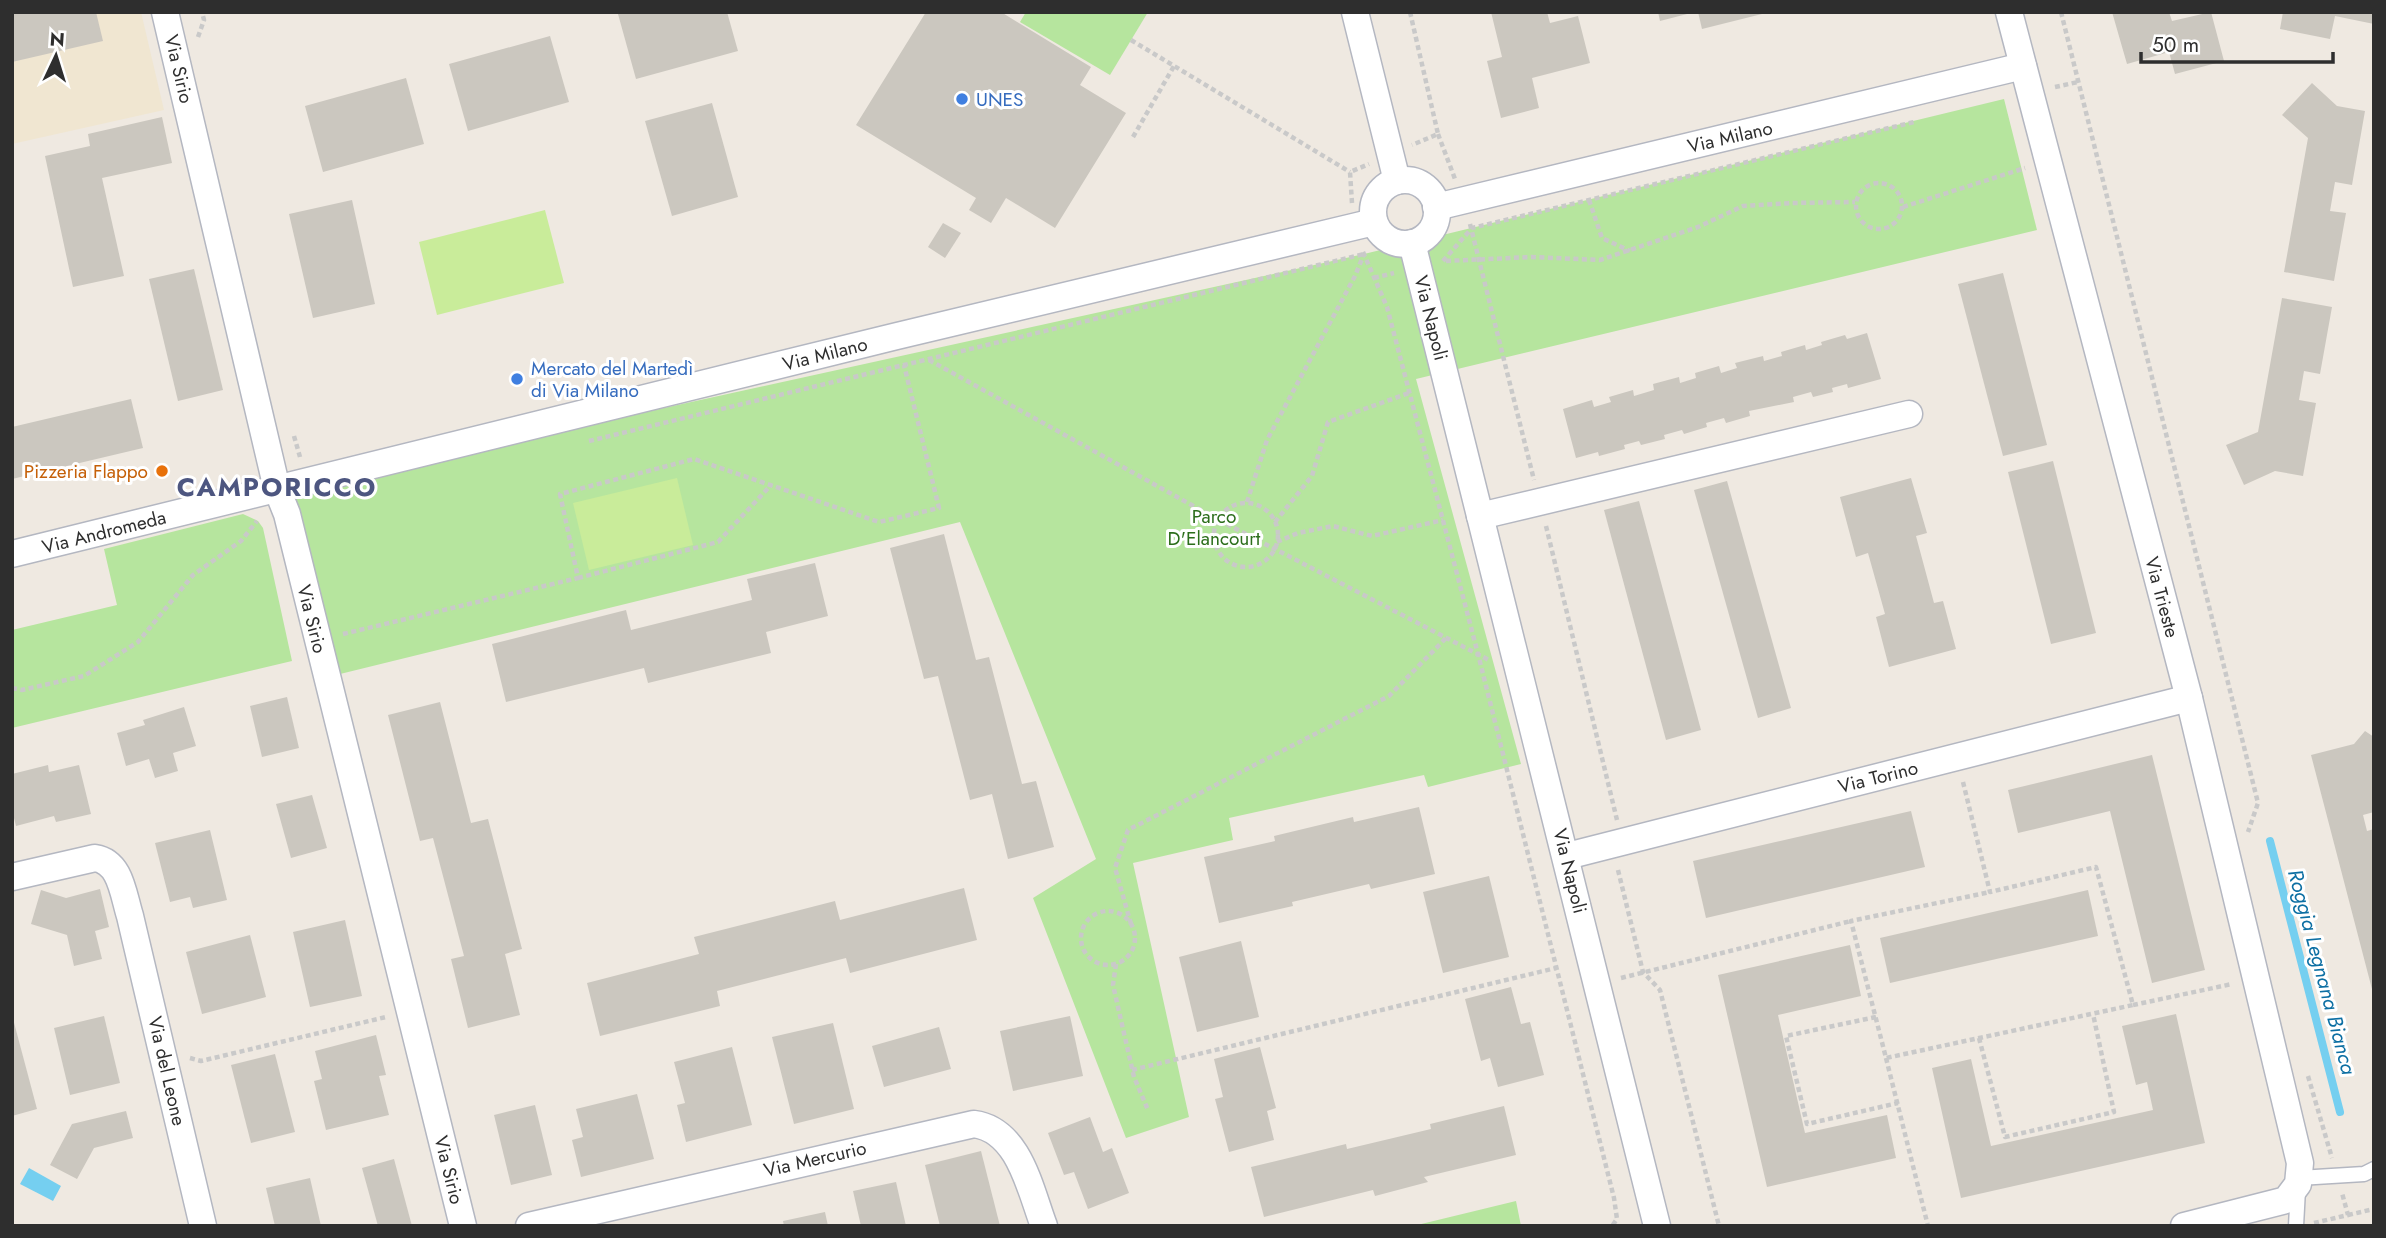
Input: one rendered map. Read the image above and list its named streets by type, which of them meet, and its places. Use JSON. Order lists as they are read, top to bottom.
{
  "streets": {
    "street": [
      "Via Sirio",
      "Via Milano",
      "Via Napoli",
      "Via Andromeda",
      "Via Trieste",
      "Via Torino",
      "Via del Leone",
      "Via Mercurio"
    ]
  },
  "crossings": [
    ["Via Sirio", "Via Milano"],
    ["Via Sirio", "Via Andromeda"],
    ["Via Milano", "Via Napoli"],
    ["Via Milano", "Via Andromeda"],
    ["Via Milano", "Via Trieste"],
    ["Via Napoli", "Via Torino"],
    ["Via Trieste", "Via Torino"]
  ],
  "districts": ["CAMPORICCO"],
  "water": ["Roggia Legnana Bianca"],
  "parks": ["Parco D'Elancourt"],
  "places": ["UNES", "Mercato del Martedì di Via Milano", "Pizzeria Flappo"],
  "scale_bar": "50 m",
  "north": "top"
}
